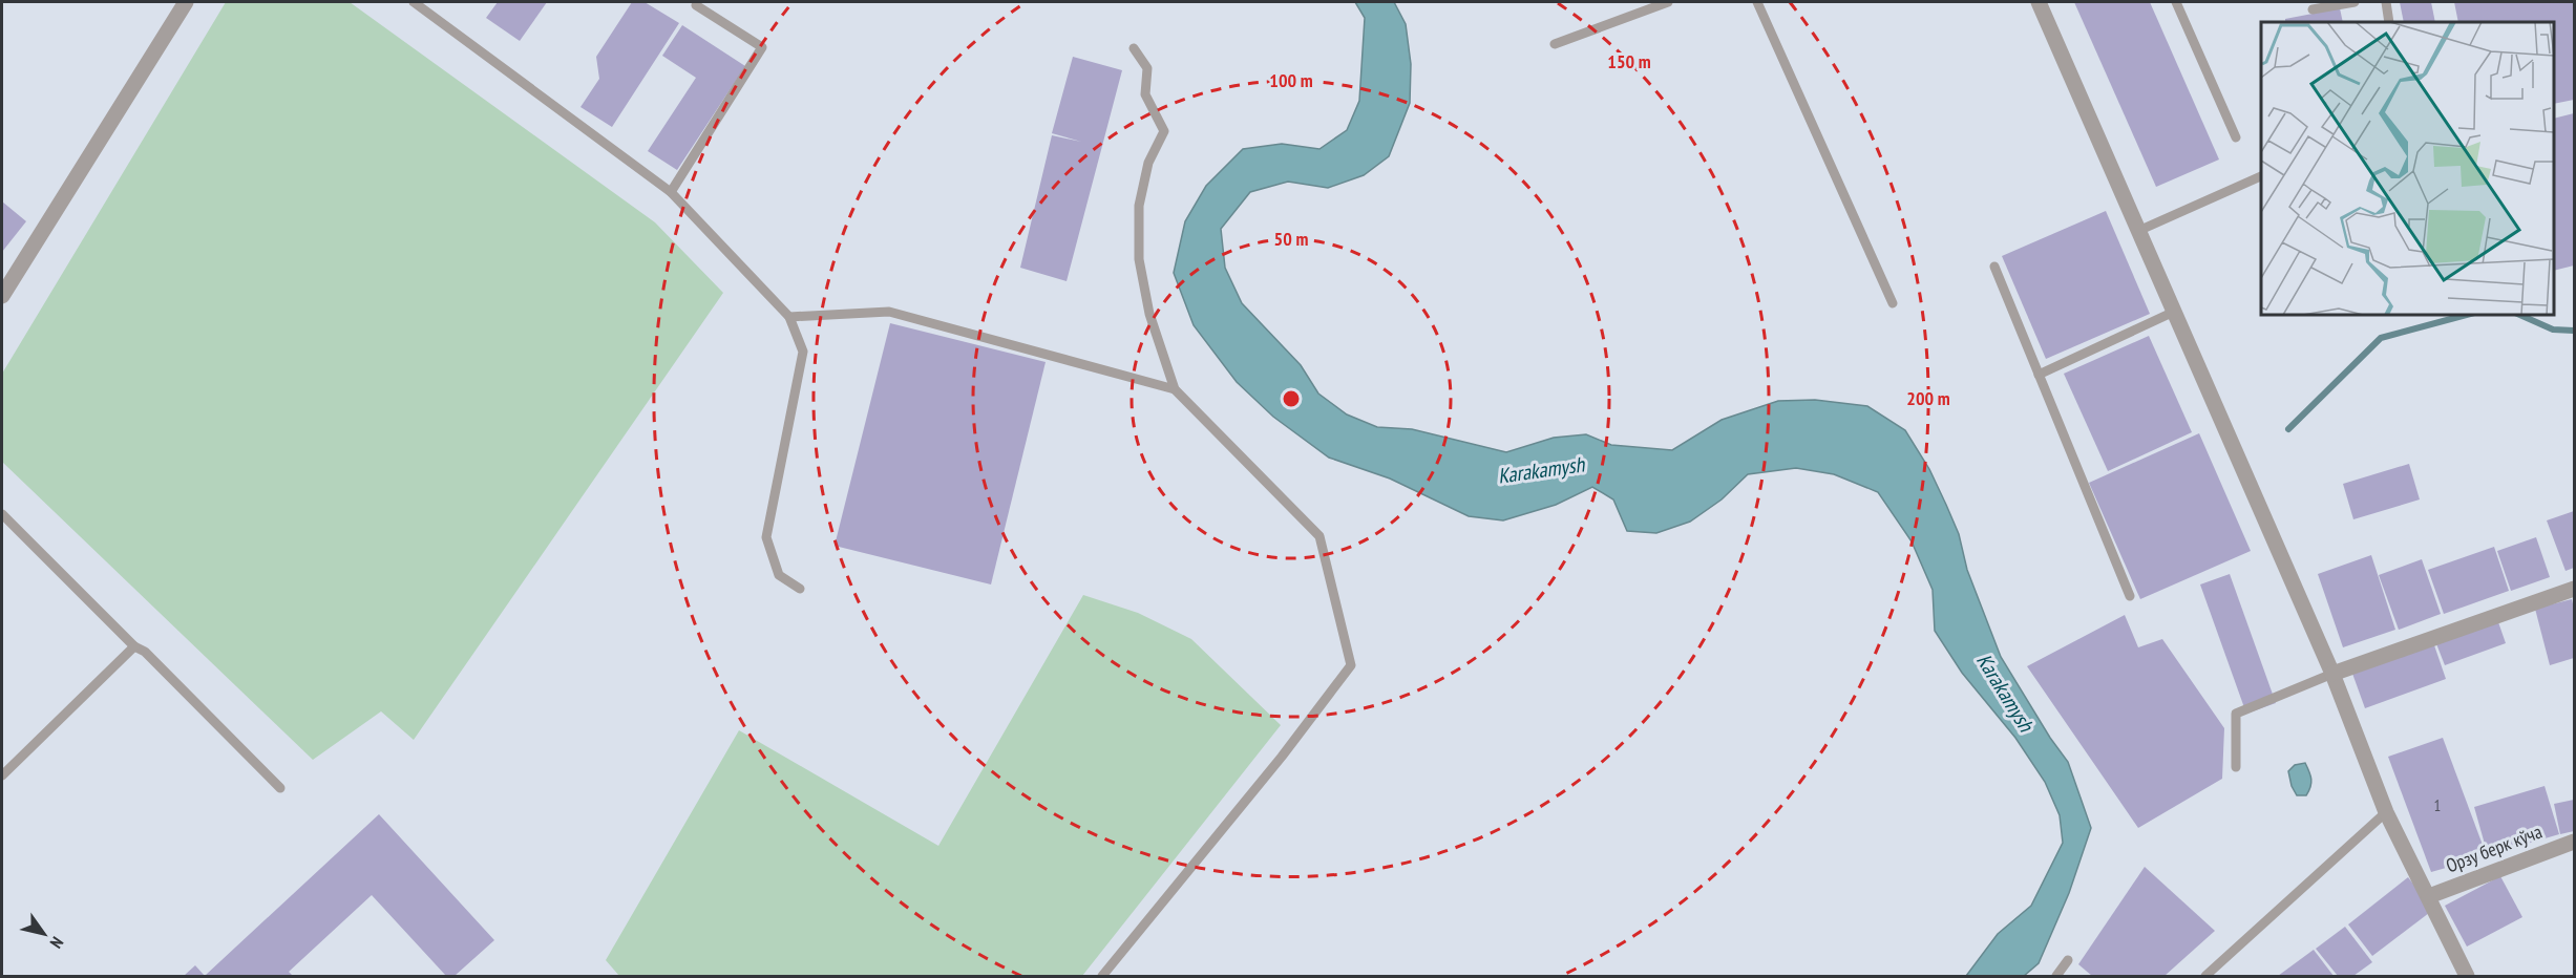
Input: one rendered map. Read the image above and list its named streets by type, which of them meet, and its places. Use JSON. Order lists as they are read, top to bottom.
{
  "streets": {
    "street": ["Орзу берк кўча"]
  },
  "water": ["Karakamysh"],
  "house_numbers": ["1"],
  "north": "bottom right",
  "rings": [
    "150 m",
    "100 m",
    "50 m",
    "200 m"
  ]
}
